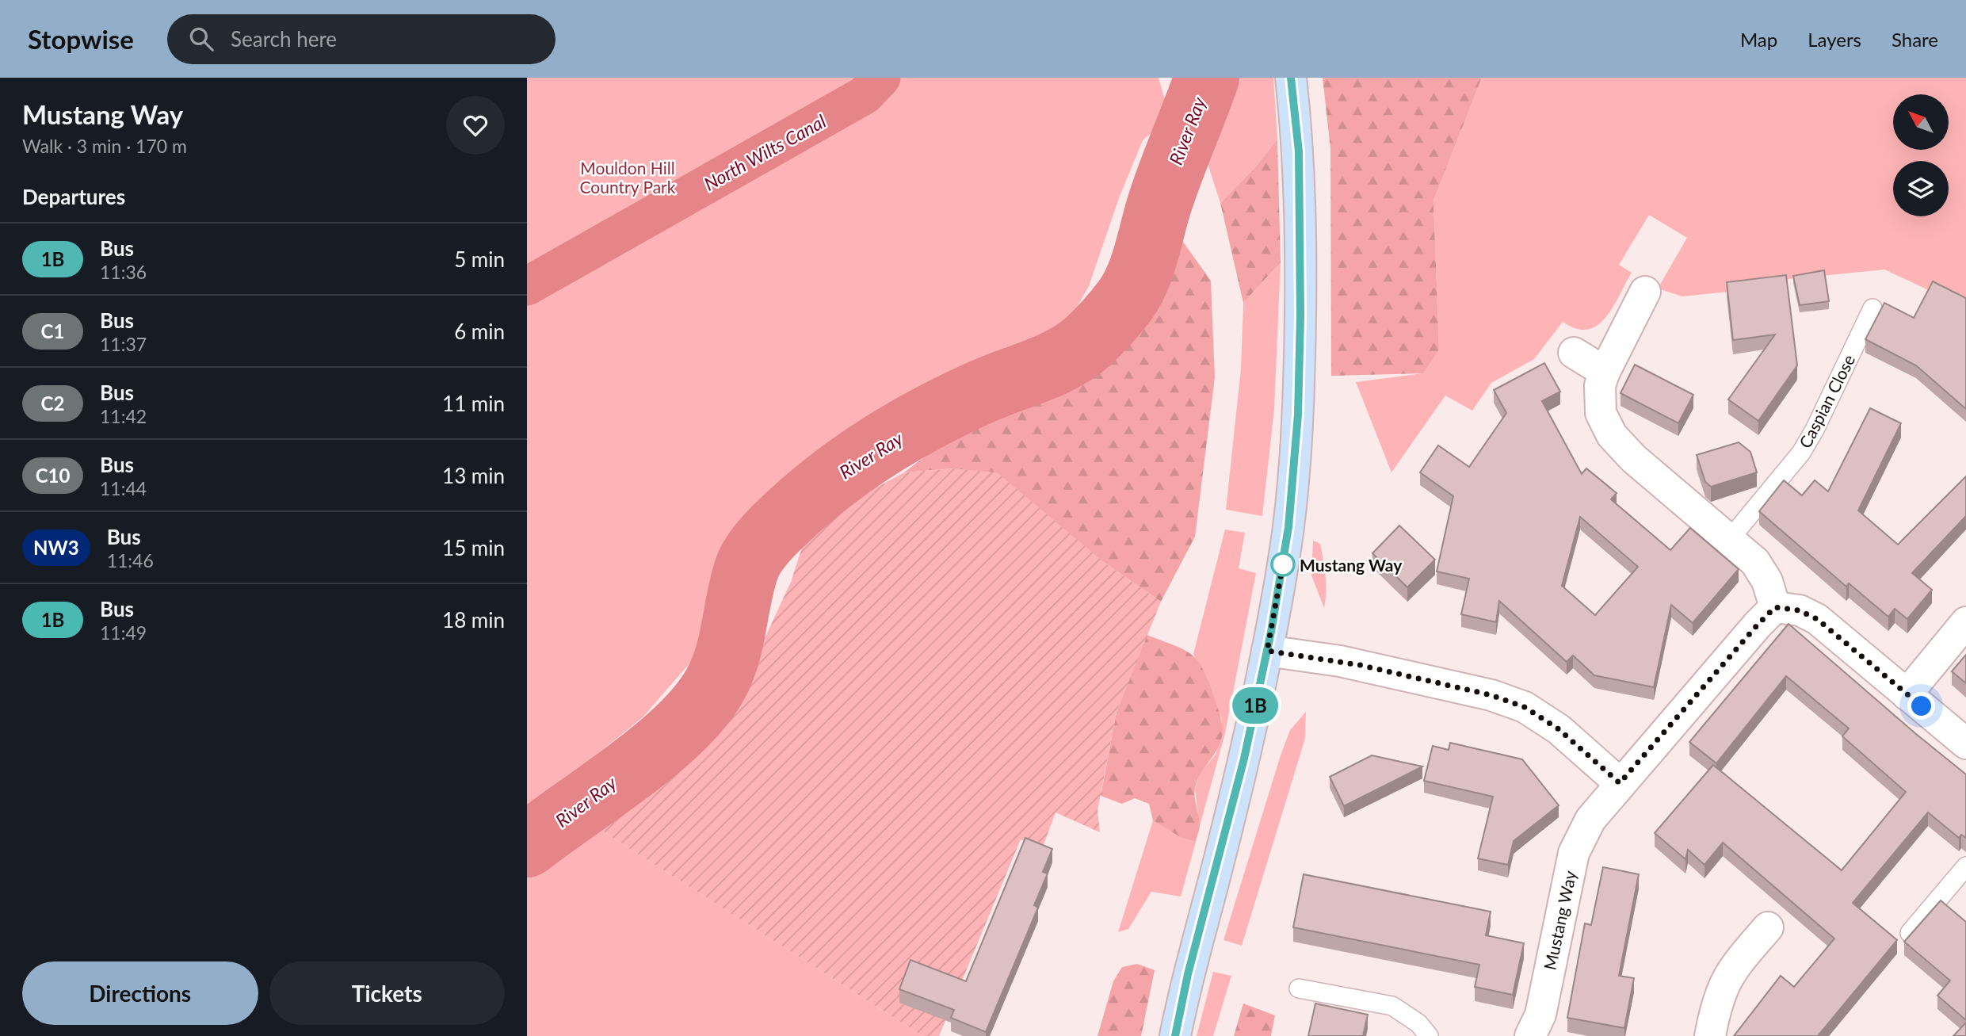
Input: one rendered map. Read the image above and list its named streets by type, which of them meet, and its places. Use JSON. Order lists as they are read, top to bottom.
{
  "streets": {
    "street": ["Mustang Way"],
    "lane": ["Caspian Close"]
  },
  "water": ["River Ray", "North Wilts Canal"],
  "parks": ["Mouldon Hill Country Park"],
  "places": ["Mustang Way"],
  "lines": ["bus line 1B"],
  "north": "top left",
  "page": {
    "header": "Stopwise",
    "search": "Search here",
    "nav": ["Map", "Layers", "Share"],
    "heading": [
      ["Mustang Way", "Walk · 3 min · 170 m"],
      "Departures"
    ],
    "on_map": "1B",
    "list": [
      {
        "mark": "1B",
        "name": "Bus",
        "note": "11:36",
        "value": "5 min"
      },
      {
        "mark": "C1",
        "name": "Bus",
        "note": "11:37",
        "value": "6 min"
      },
      {
        "mark": "C2",
        "name": "Bus",
        "note": "11:42",
        "value": "11 min"
      },
      {
        "mark": "C10",
        "name": "Bus",
        "note": "11:44",
        "value": "13 min"
      },
      {
        "mark": "NW3",
        "name": "Bus",
        "note": "11:46",
        "value": "15 min"
      },
      {
        "mark": "1B",
        "name": "Bus",
        "note": "11:49",
        "value": "18 min"
      }
    ],
    "buttons": ["Directions", "Tickets"]
  }
}
